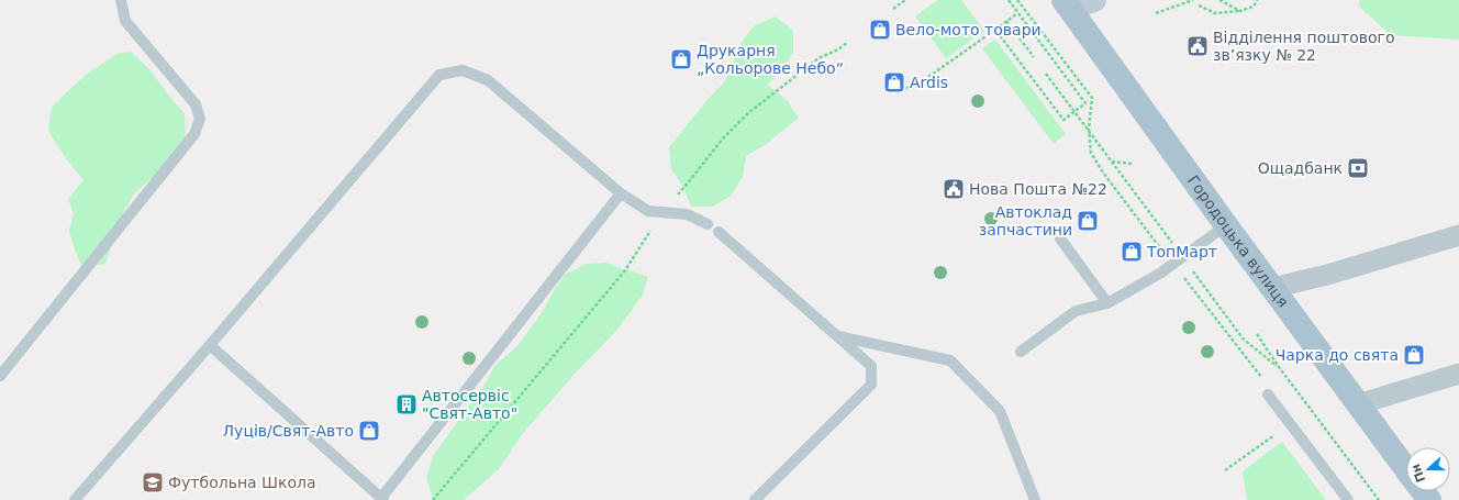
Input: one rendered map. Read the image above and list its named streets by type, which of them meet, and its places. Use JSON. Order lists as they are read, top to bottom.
{
  "streets": {
    "main road": ["Городоцька вулиця"]
  },
  "places": {
    "shop": [
      "Вело-мото товари",
      "Друкарня „Кольорове Небо“",
      "Ardis",
      "Автоклад запчастини",
      "ТопМарт",
      "Чарка до свята",
      "Луців/Свят-Авто"
    ],
    "public building": ["Відділення поштового зв’язку № 22", "Нова Пошта №22"],
    "bank": ["Ощадбанк"],
    "building": ["Автосервіс \"Свят-Авто\""],
    "school or university": ["Футбольна Школа"]
  },
  "north": "left"
}
